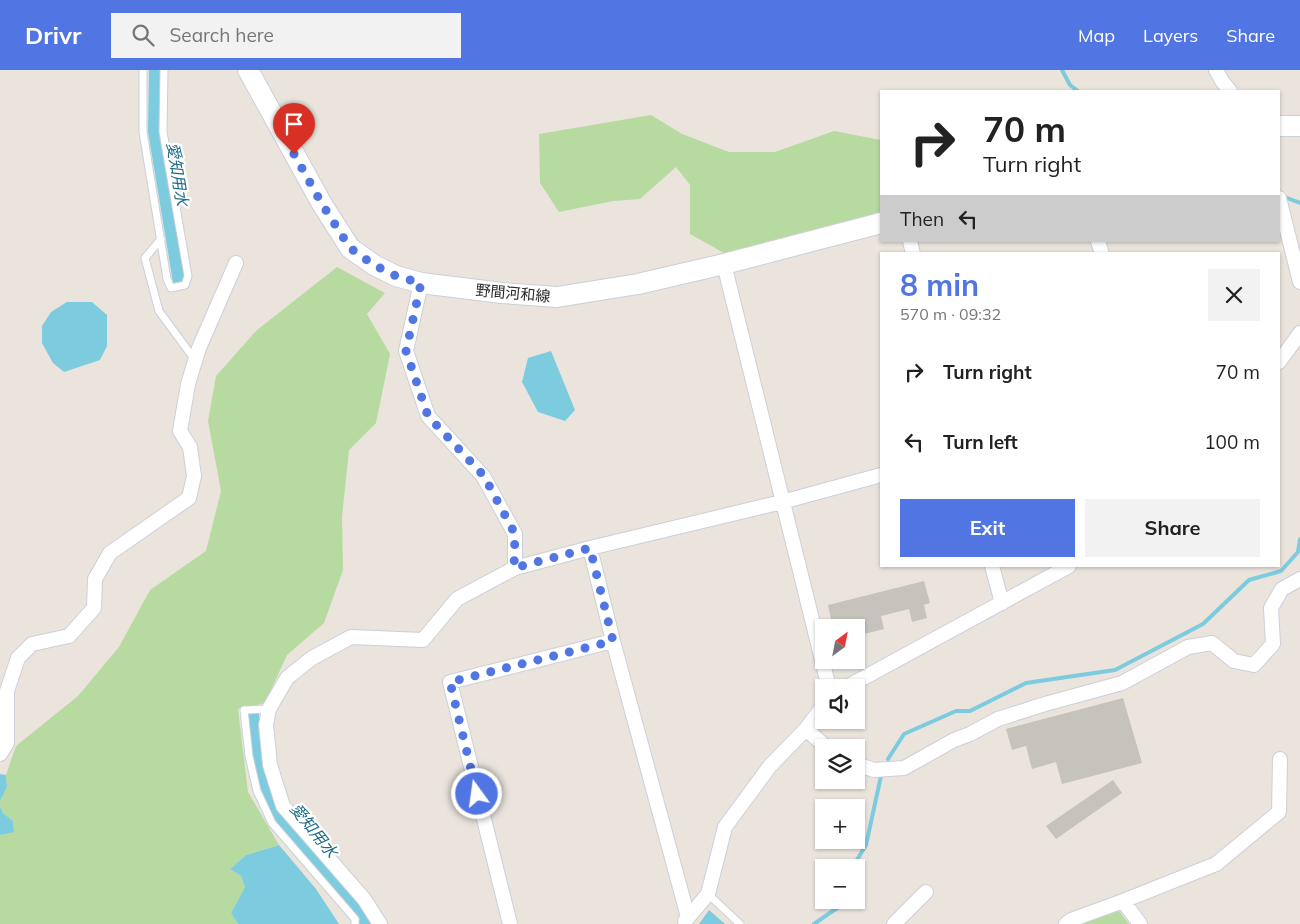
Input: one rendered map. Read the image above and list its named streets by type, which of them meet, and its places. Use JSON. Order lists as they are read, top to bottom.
{
  "streets": {
    "main road": ["野間河和線"]
  },
  "water": ["愛知用水"],
  "north": "top right",
  "page": {
    "header": "Drivr",
    "search": "Search here",
    "nav": ["Map", "Layers", "Share"],
    "turn": ["70 m", "Turn right"],
    "then": "Then",
    "heading": ["8 min", "570 m · 09:32"],
    "list": [
      {
        "name": "Turn right",
        "value": "70 m"
      },
      {
        "name": "Turn left",
        "value": "100 m"
      }
    ],
    "buttons": ["Exit", "Share"],
    "map_buttons": ["+", "−"]
  }
}
